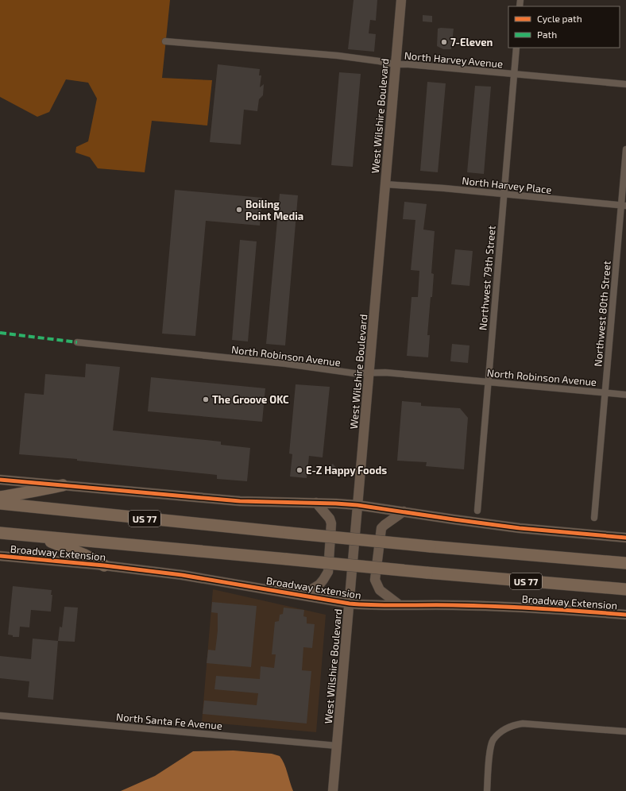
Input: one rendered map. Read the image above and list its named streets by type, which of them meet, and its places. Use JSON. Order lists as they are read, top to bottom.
{
  "streets": {
    "highway": ["US 77", "Broadway Extension"],
    "main road": ["West Wilshire Boulevard"],
    "street": [
      "North Harvey Avenue",
      "North Harvey Place",
      "Northwest 79th Street",
      "Northwest 80th Street",
      "North Robinson Avenue",
      "North Santa Fe Avenue"
    ]
  },
  "crossings": [
    ["North Harvey Avenue", "West Wilshire Boulevard"],
    ["North Harvey Avenue", "Northwest 79th Street"],
    ["West Wilshire Boulevard", "North Harvey Place"],
    ["West Wilshire Boulevard", "North Robinson Avenue"],
    ["West Wilshire Boulevard", "Broadway Extension"],
    ["West Wilshire Boulevard", "North Santa Fe Avenue"],
    ["North Harvey Place", "Northwest 79th Street"],
    ["North Harvey Place", "Northwest 80th Street"],
    ["Northwest 79th Street", "North Robinson Avenue"],
    ["Northwest 80th Street", "North Robinson Avenue"]
  ],
  "places": [
    "7-Eleven",
    "Boiling Point Media",
    "The Groove OKC",
    "E-Z Happy Foods"
  ],
  "legend": ["Cycle path", "Path"]
}
